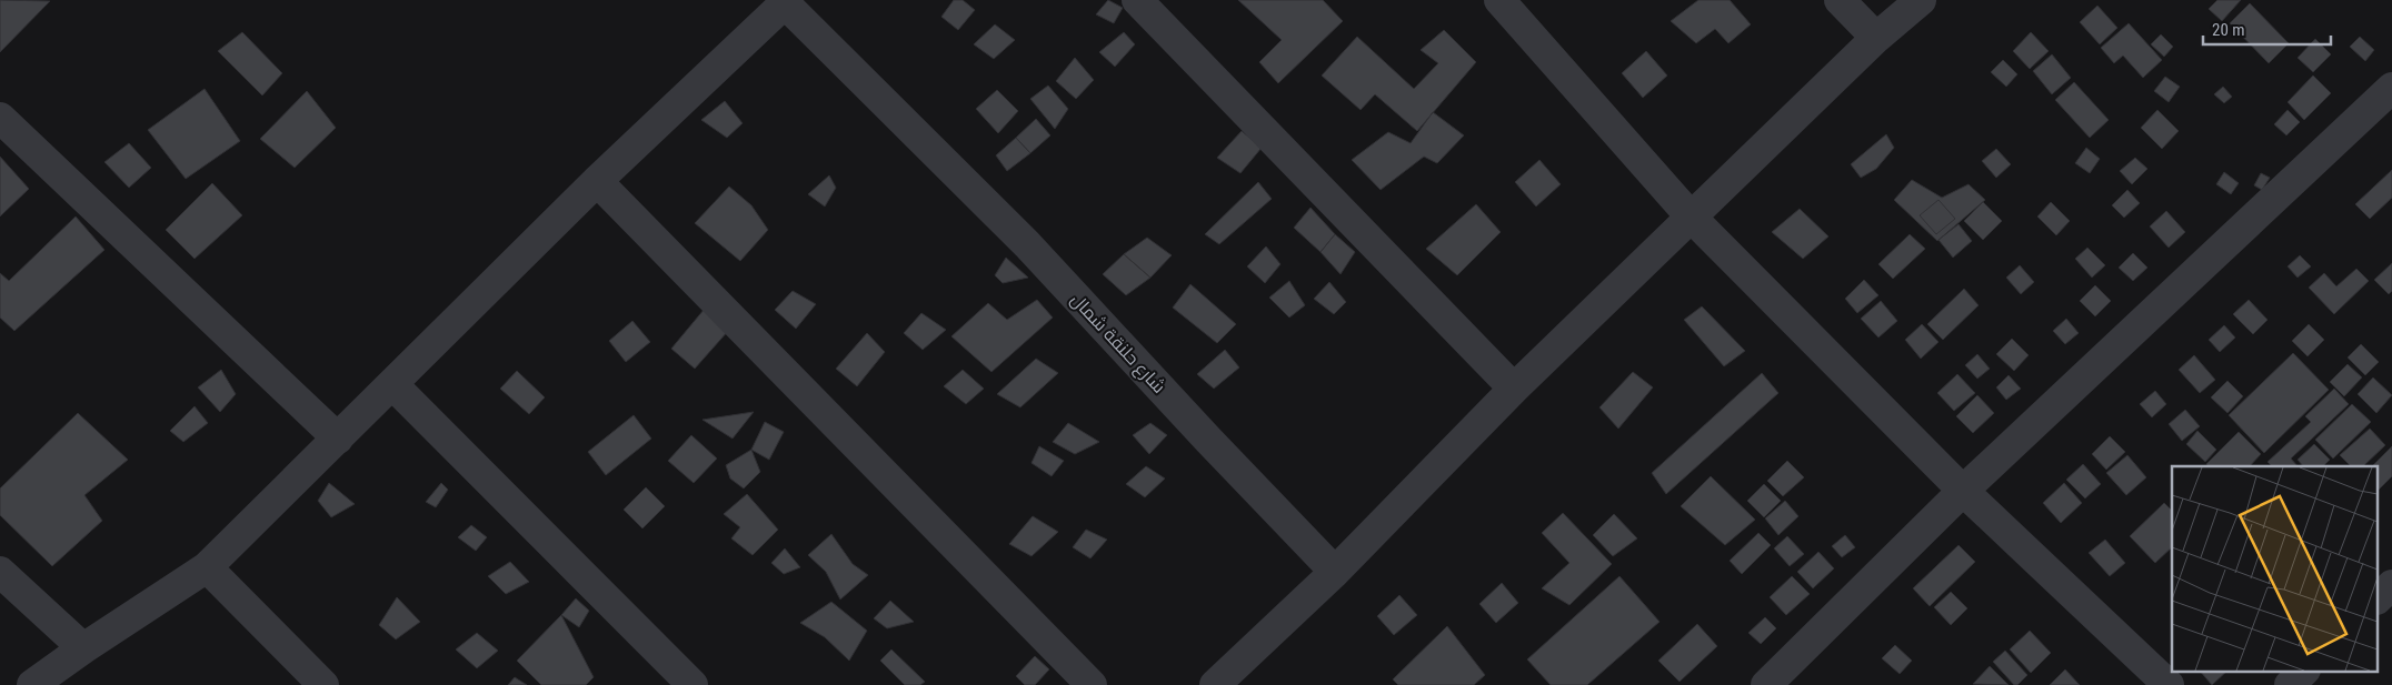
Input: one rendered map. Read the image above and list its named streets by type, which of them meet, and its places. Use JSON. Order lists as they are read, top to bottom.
{
  "streets": {
    "street": ["شارع حلنقة شمال"]
  },
  "scale_bar": "20 m"
}
